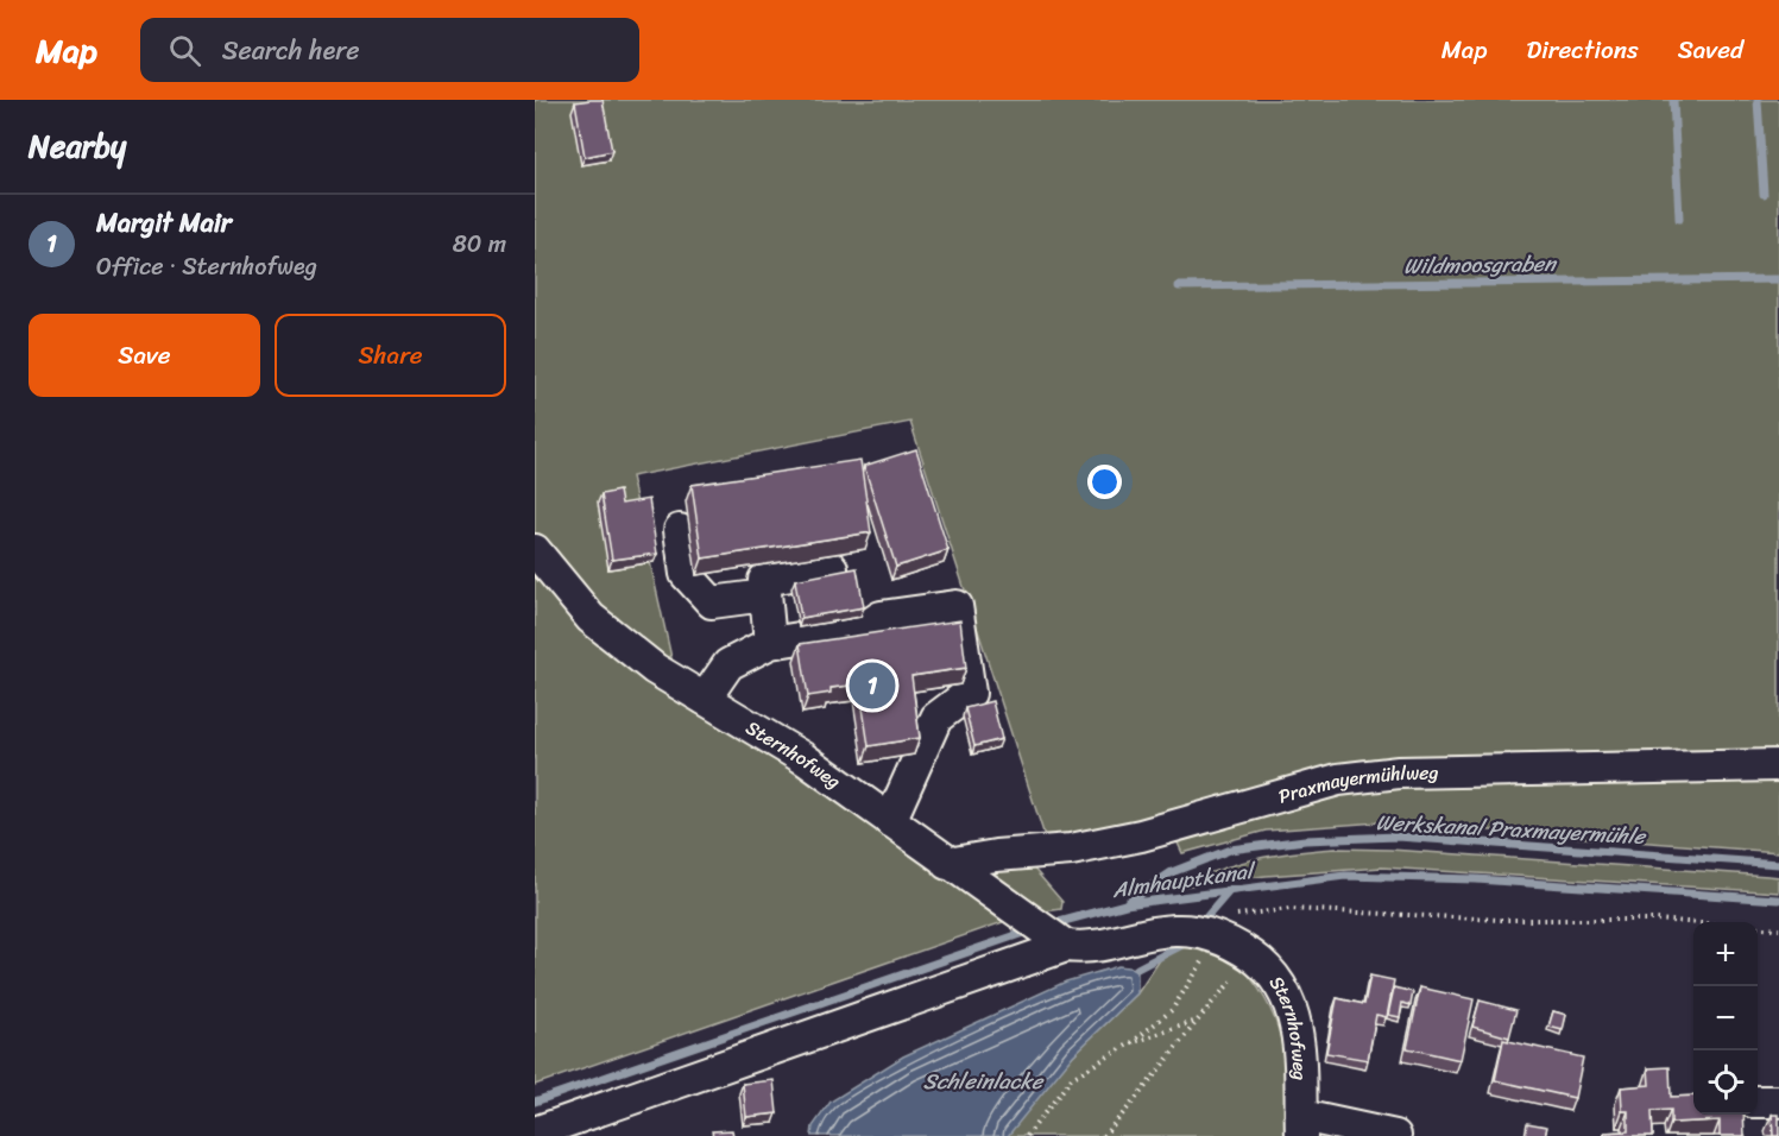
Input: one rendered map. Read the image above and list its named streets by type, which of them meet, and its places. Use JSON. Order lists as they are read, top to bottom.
{
  "streets": {
    "street": ["Sternhofweg", "Praxmayermühlweg"]
  },
  "crossings": [
    ["Sternhofweg", "Praxmayermühlweg"]
  ],
  "water": [
    "Wildmoosgraben",
    "Werkskanal Praxmayermühle",
    "Almhauptkanal",
    "Schleinlacke"
  ],
  "page": {
    "header": "Map",
    "search": "Search here",
    "nav": ["Map", "Directions", "Saved"],
    "heading": "Nearby",
    "list": [
      {
        "mark": "1",
        "name": "Margit Mair",
        "note": "Office · Sternhofweg",
        "value": "80 m"
      }
    ],
    "buttons": ["Save", "Share"],
    "pins": "1",
    "map_buttons": ["+", "−"]
  }
}
